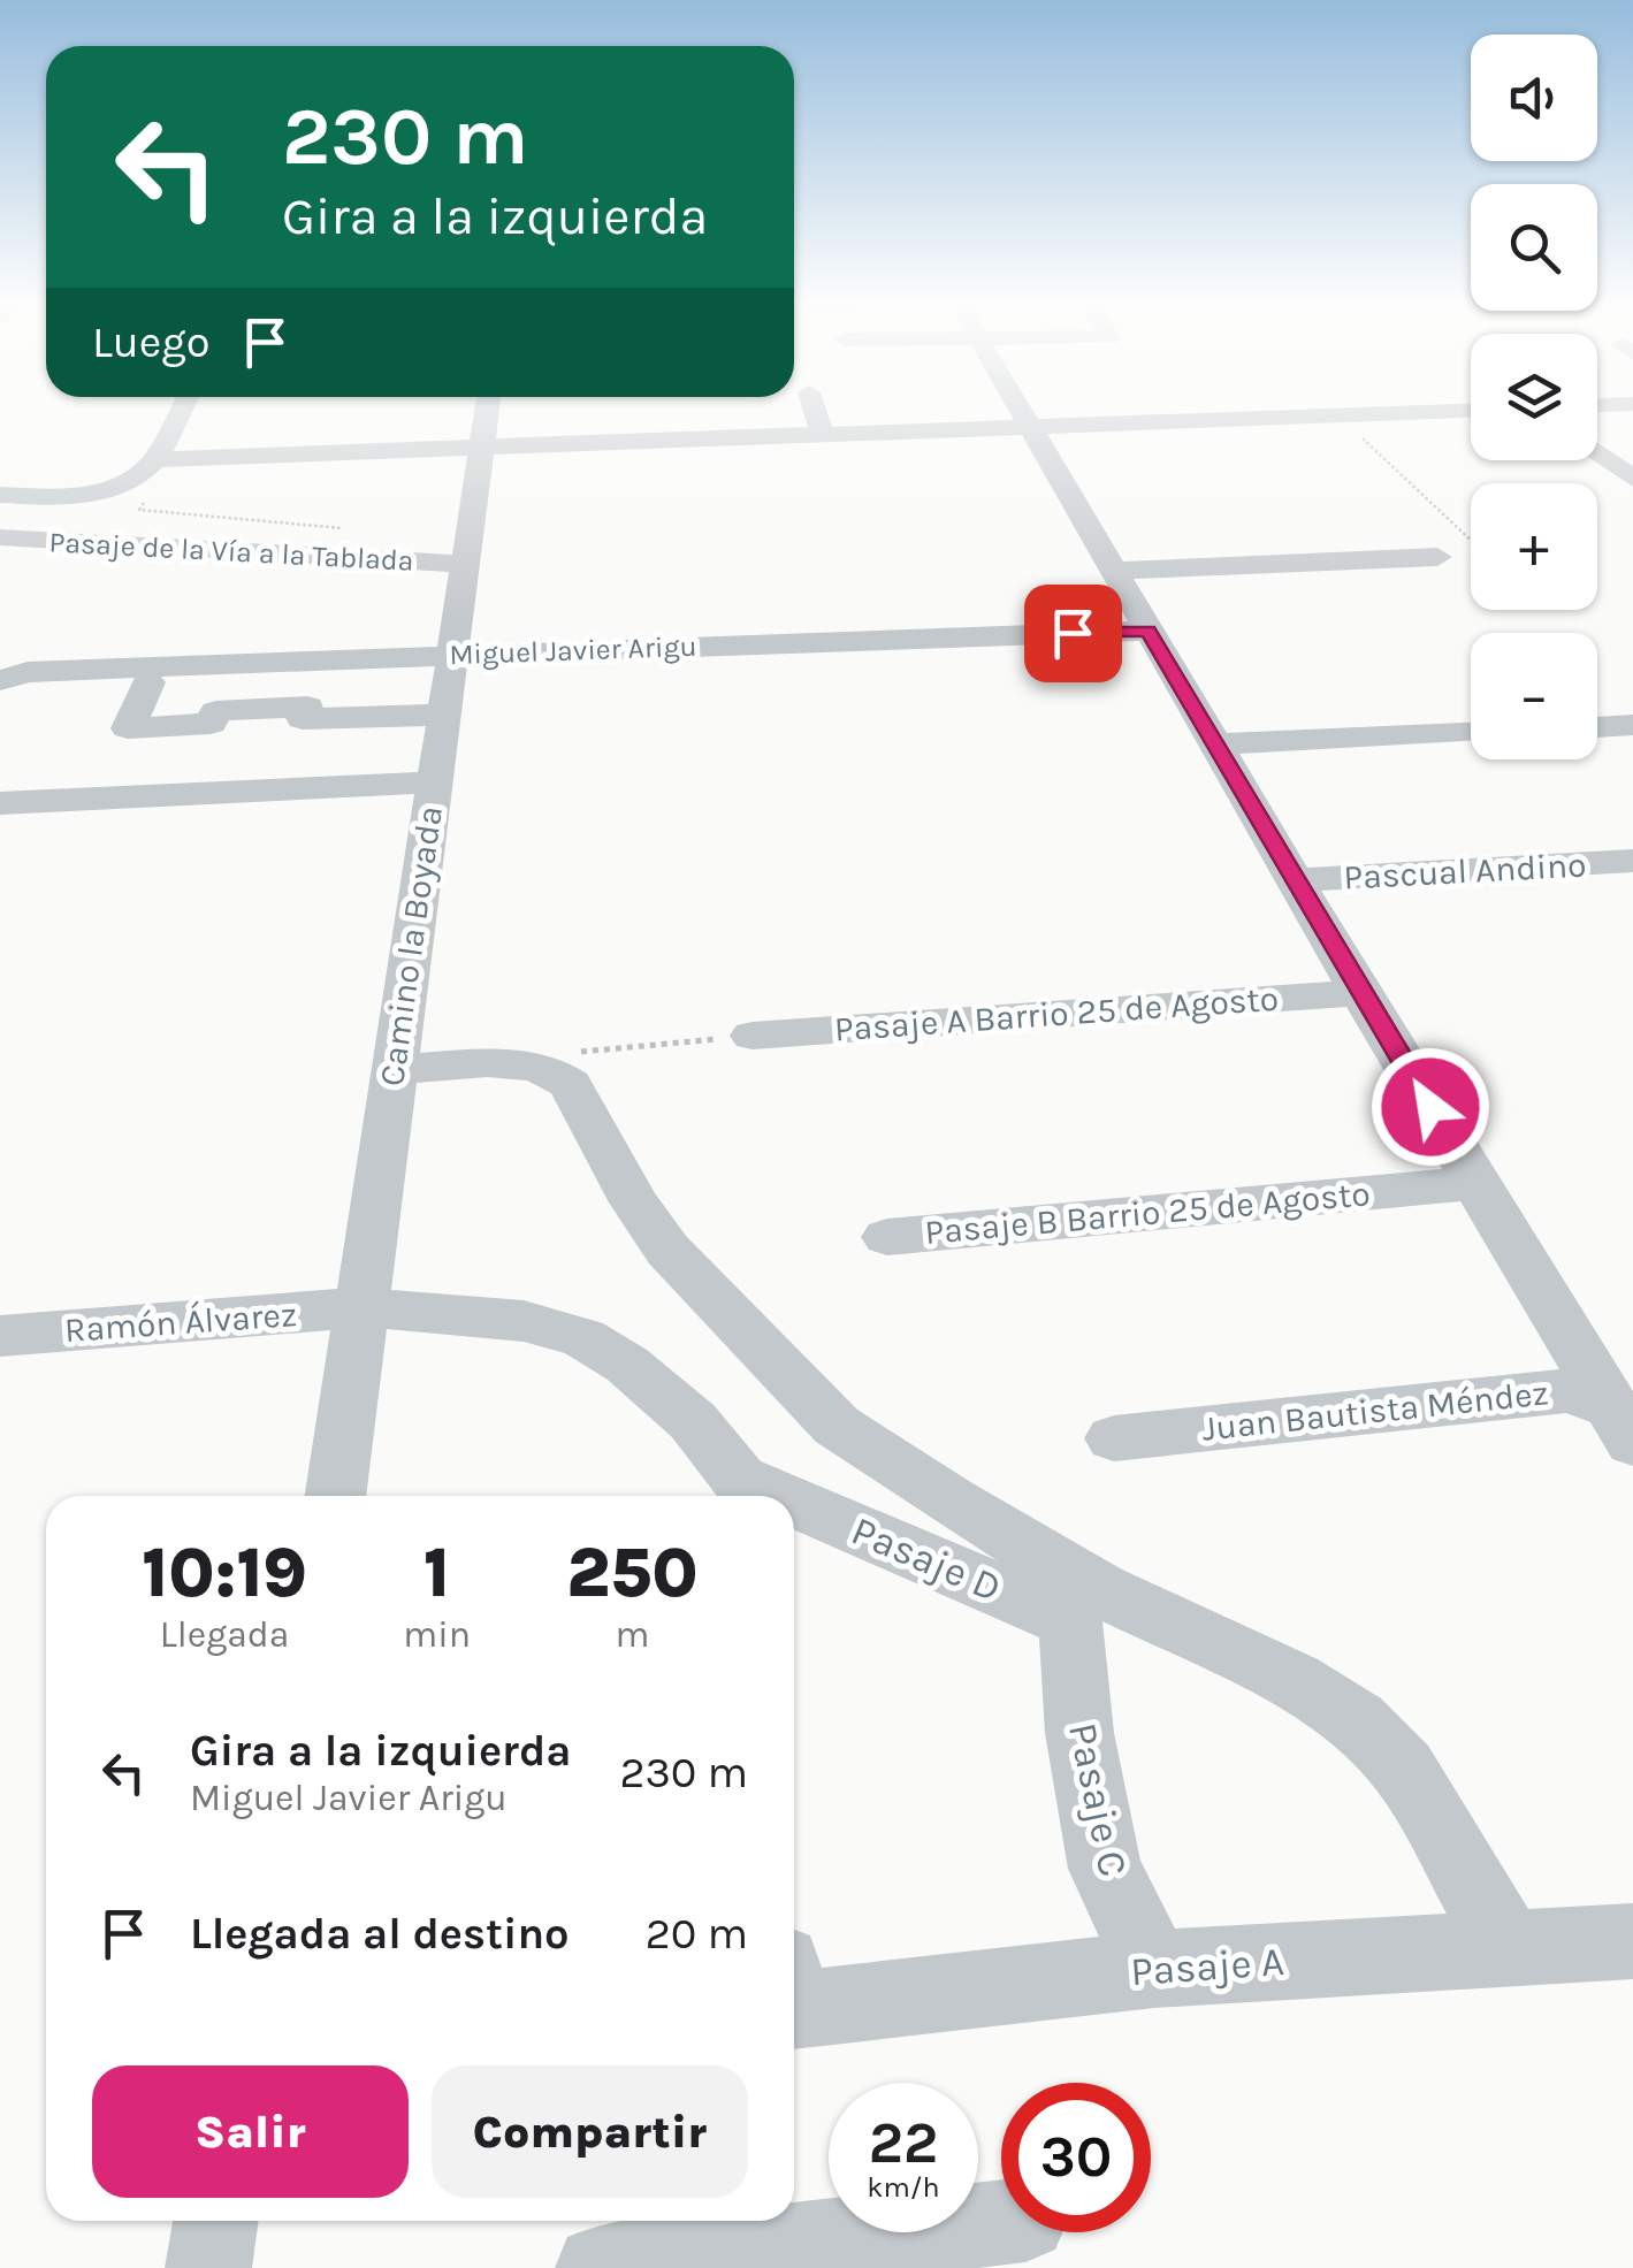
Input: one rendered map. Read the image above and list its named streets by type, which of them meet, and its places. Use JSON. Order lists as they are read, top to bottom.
{
  "streets": {
    "street": [
      "Pasaje de la Vía a la Tablada",
      "Miguel Javier Arigu",
      "Pascual Andino",
      "Camino la Boyada",
      "Pasaje A Barrio 25 de Agosto",
      "Pasaje B Barrio 25 de Agosto",
      "Ramón Álvarez",
      "Juan Bautista Méndez",
      "Pasaje D",
      "Pasaje C",
      "Pasaje A"
    ]
  },
  "crossings": [
    ["Pasaje de la Vía a la Tablada", "Camino la Boyada"],
    ["Miguel Javier Arigu", "Camino la Boyada"],
    ["Camino la Boyada", "Ramón Álvarez"],
    ["Camino la Boyada", "Pasaje D"],
    ["Ramón Álvarez", "Pasaje D"],
    ["Pasaje D", "Pasaje C"],
    ["Pasaje C", "Pasaje A"]
  ],
  "page": {
    "map_buttons": ["+", "−"],
    "turn": ["230 m", "Gira a la izquierda"],
    "then": "Luego",
    "eta": [
      "10:19",
      "Llegada",
      "1",
      "min",
      "250",
      "m"
    ],
    "list": [
      {
        "name": "Gira a la izquierda",
        "note": "Miguel Javier Arigu",
        "value": "230 m"
      },
      {
        "name": "Llegada al destino",
        "value": "20 m"
      }
    ],
    "buttons": ["Salir", "Compartir"],
    "speed": "22 km/h",
    "limit": "30"
  }
}
